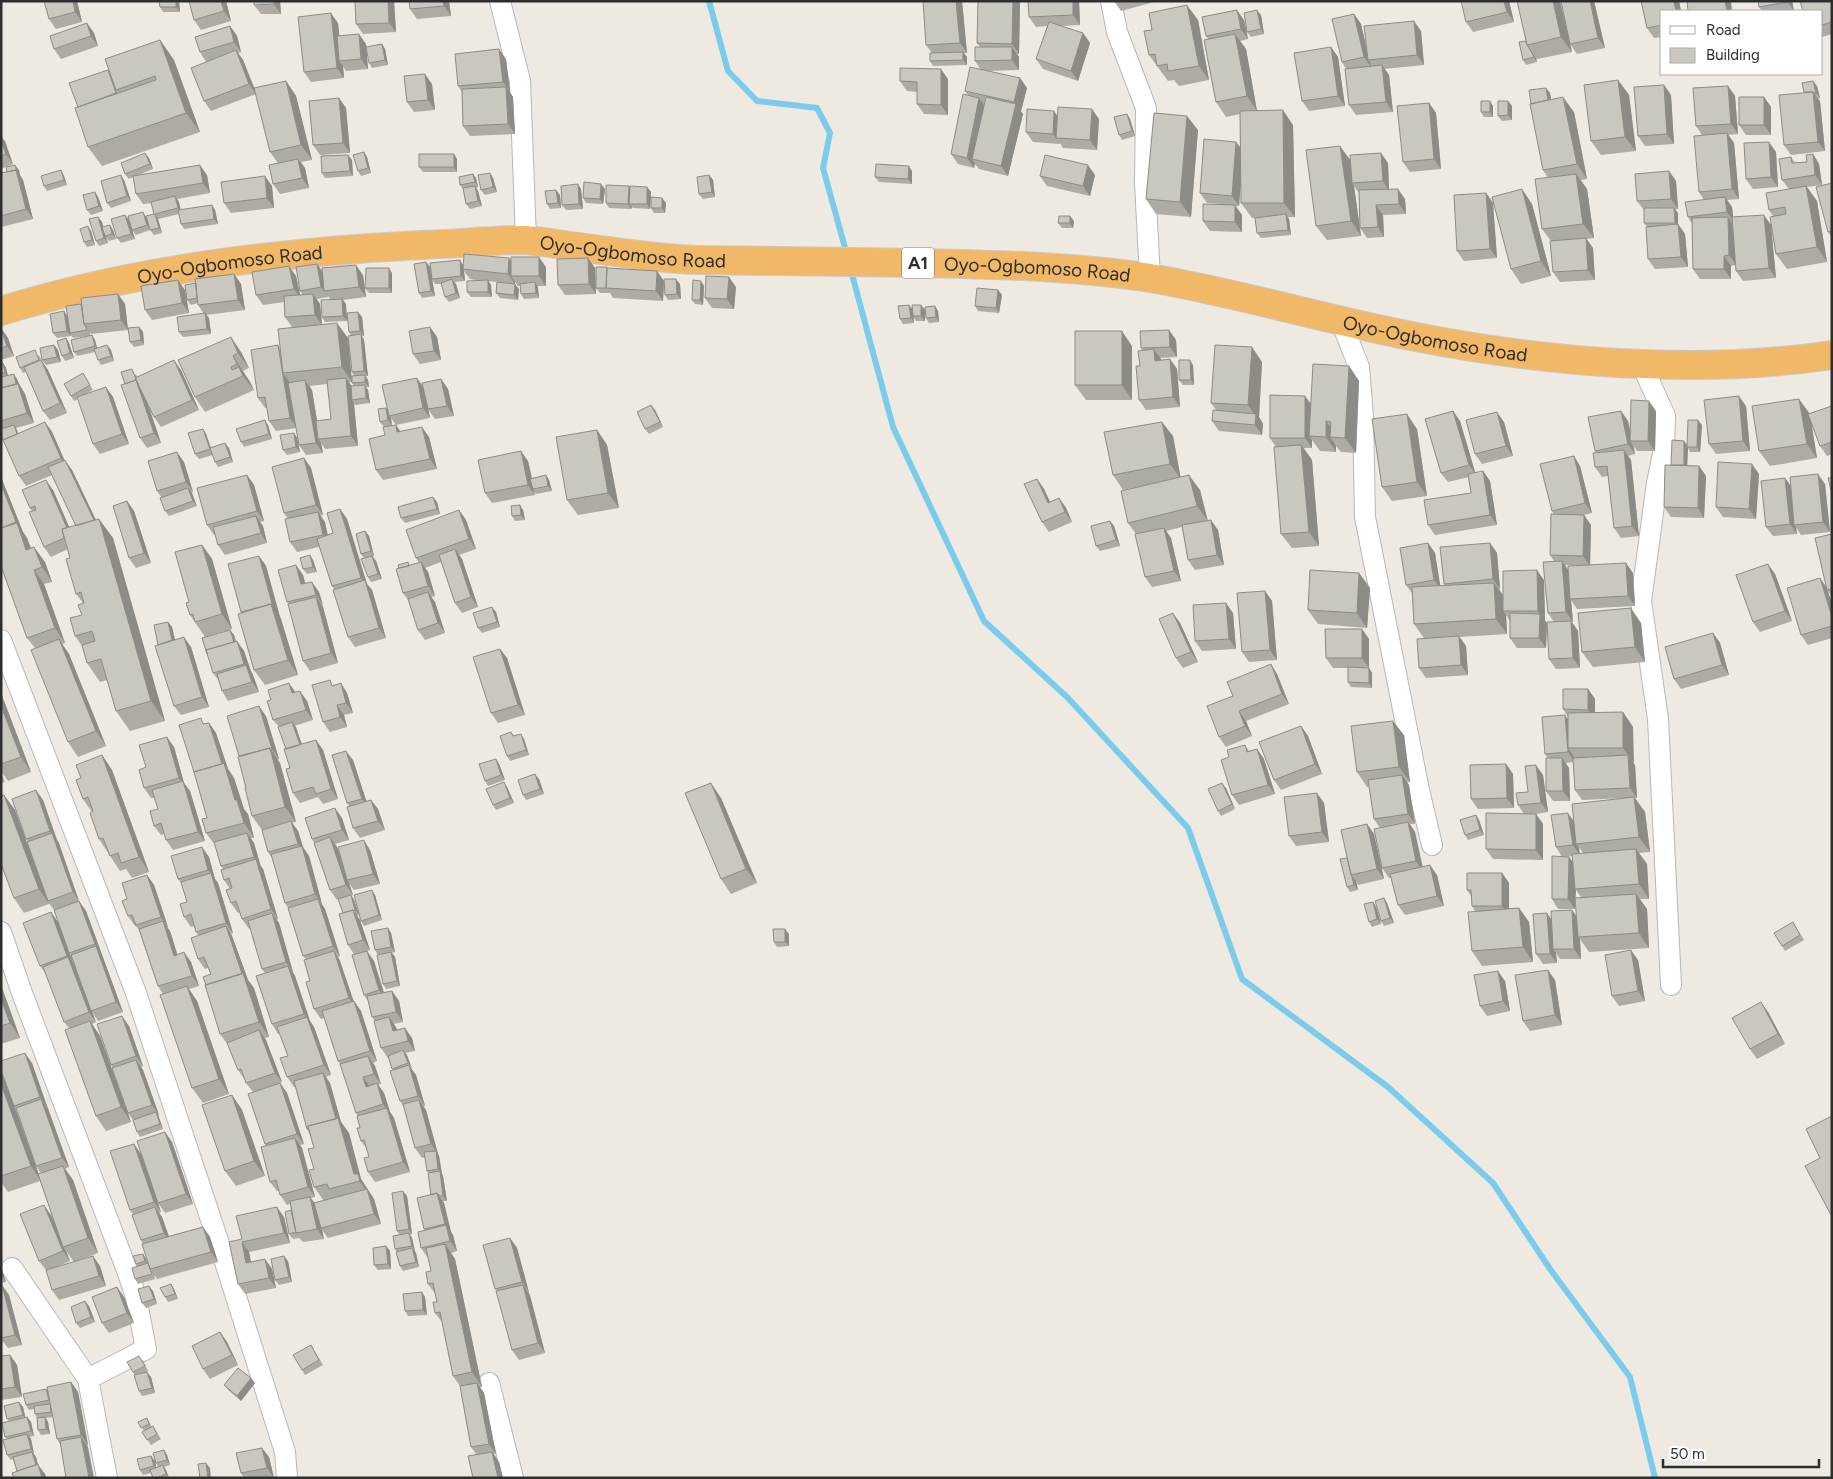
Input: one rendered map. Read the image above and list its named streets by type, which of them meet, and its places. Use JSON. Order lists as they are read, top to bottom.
{
  "streets": {
    "highway": ["Oyo-Ogbomoso Road", "A1"]
  },
  "legend": ["Road", "Building"],
  "scale_bar": "50 m"
}
